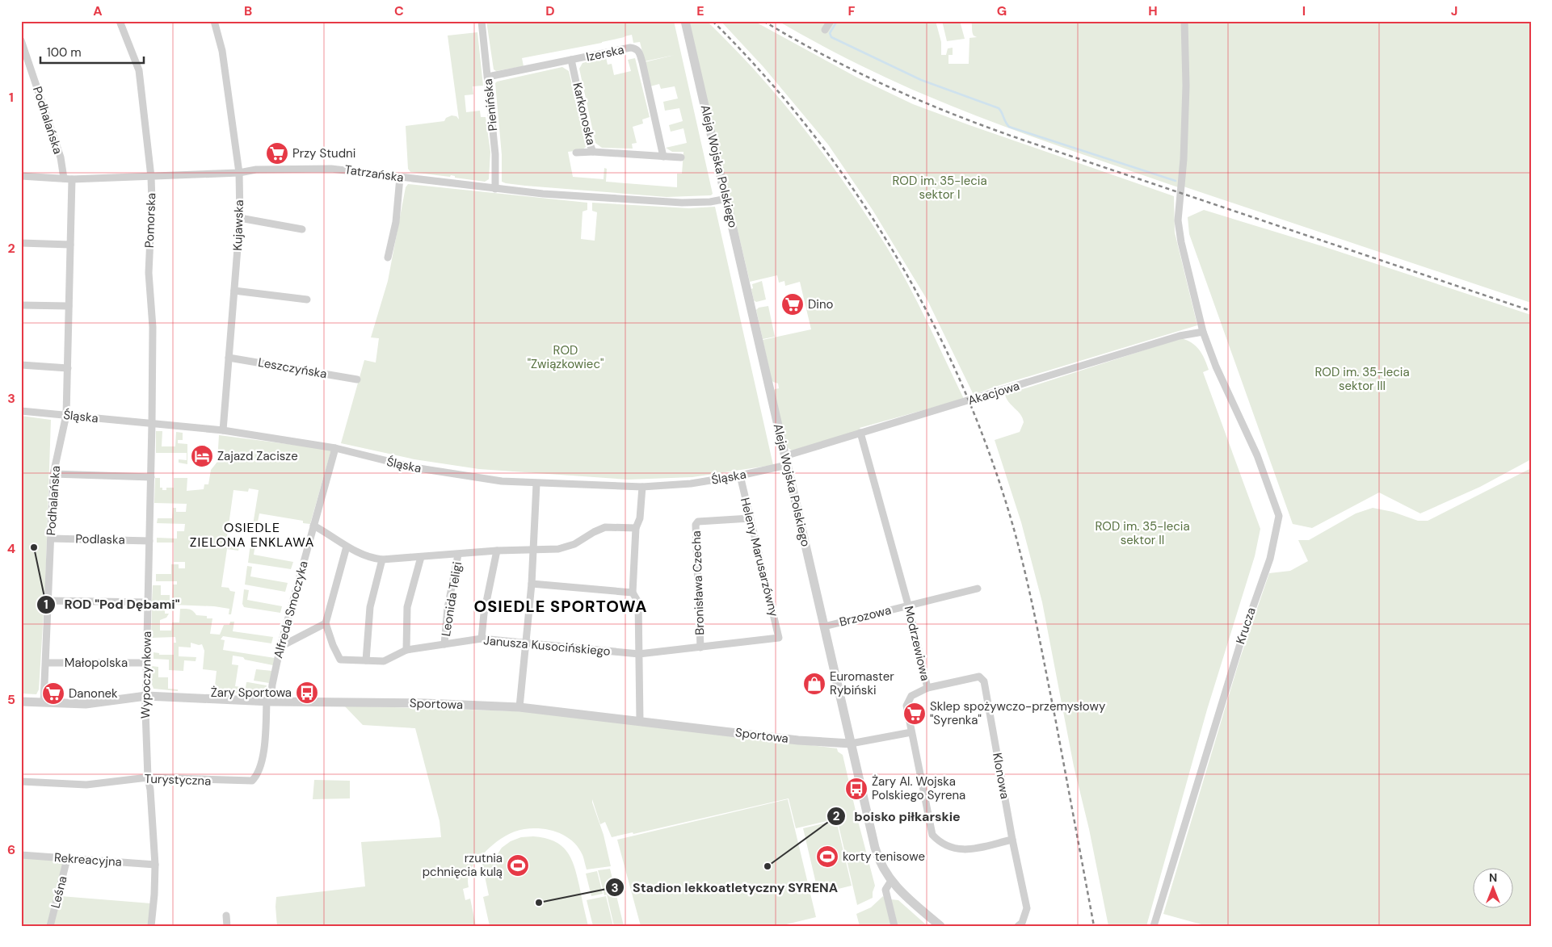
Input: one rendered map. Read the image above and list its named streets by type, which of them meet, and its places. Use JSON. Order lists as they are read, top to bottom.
{
  "streets": {
    "street": [
      "Izerska",
      "Pienińska",
      "Karkonoska",
      "Podhalańska",
      "Aleja Wojska Polskiego",
      "Tatrzańska",
      "Pomorska",
      "Kujawska",
      "Leszczyńska",
      "Akacjowa",
      "Śląska",
      "Podlaska",
      "Heleny Marusarzówny",
      "Bronisława Czecha",
      "Leonida Teligi",
      "Alfreda Smoczyka",
      "Brzozowa",
      "Krucza",
      "Modrzewiowa",
      "Janusza Kusocińskiego",
      "Małopolska",
      "Wypoczynkowa",
      "Sportowa",
      "Klonowa",
      "Turystyczna",
      "Rekreacyjna",
      "Leśna"
    ]
  },
  "crossings": [
    ["Izerska", "Pienińska"],
    ["Izerska", "Karkonoska"],
    ["Pienińska", "Tatrzańska"],
    ["Podhalańska", "Tatrzańska"],
    ["Podhalańska", "Śląska"],
    ["Podhalańska", "Podlaska"],
    ["Podhalańska", "Małopolska"],
    ["Podhalańska", "Sportowa"],
    ["Aleja Wojska Polskiego", "Tatrzańska"],
    ["Aleja Wojska Polskiego", "Akacjowa"],
    ["Aleja Wojska Polskiego", "Śląska"],
    ["Aleja Wojska Polskiego", "Brzozowa"],
    ["Aleja Wojska Polskiego", "Sportowa"],
    ["Tatrzańska", "Pomorska"],
    ["Tatrzańska", "Kujawska"],
    ["Pomorska", "Śląska"],
    ["Pomorska", "Wypoczynkowa"],
    ["Kujawska", "Leszczyńska"],
    ["Kujawska", "Śląska"],
    ["Akacjowa", "Śląska"],
    ["Akacjowa", "Krucza"],
    ["Akacjowa", "Modrzewiowa"],
    ["Śląska", "Heleny Marusarzówny"],
    ["Śląska", "Alfreda Smoczyka"],
    ["Śląska", "Wypoczynkowa"],
    ["Podlaska", "Wypoczynkowa"],
    ["Heleny Marusarzówny", "Bronisława Czecha"],
    ["Heleny Marusarzówny", "Janusza Kusocińskiego"],
    ["Bronisława Czecha", "Janusza Kusocińskiego"],
    ["Leonida Teligi", "Janusza Kusocińskiego"],
    ["Alfreda Smoczyka", "Sportowa"],
    ["Alfreda Smoczyka", "Turystyczna"],
    ["Brzozowa", "Modrzewiowa"],
    ["Modrzewiowa", "Klonowa"],
    ["Małopolska", "Wypoczynkowa"],
    ["Wypoczynkowa", "Sportowa"],
    ["Wypoczynkowa", "Turystyczna"],
    ["Wypoczynkowa", "Rekreacyjna"],
    ["Sportowa", "Turystyczna"],
    ["Rekreacyjna", "Leśna"]
  ],
  "districts": ["OSIEDLE ZIELONA ENKLAWA", "OSIEDLE SPORTOWA"],
  "parks": [
    "ROD im. 35-lecia sektor I",
    "ROD \"Związkowiec\"",
    "ROD im. 35-lecia sektor III",
    "ROD im. 35-lecia sektor II"
  ],
  "places": {
    "supermarket": [
      "Przy Studni",
      "Dino",
      "Danonek",
      "Sklep spożywczo-przemysłowy \"Syrenka\""
    ],
    "hotel": ["Zajazd Zacisze"],
    "other": ["ROD \"Pod Dębami\"", "boisko piłkarskie", "Stadion lekkoatletyczny SYRENA"],
    "shop": ["Euromaster Rybiński"],
    "bus stop": ["Żary Sportowa", "Żary Al. Wojska Polskiego Syrena"],
    "sports": ["korty tenisowe", "rzutnia pchnięcia kulą"]
  },
  "scale_bar": "100 m",
  "north": "top",
  "grid": {
    "columns": [
      "A",
      "B",
      "C",
      "D",
      "E",
      "F",
      "G",
      "H",
      "I",
      "J"
    ],
    "rows": [
      "1",
      "2",
      "3",
      "4",
      "5",
      "6"
    ]
  }
}
